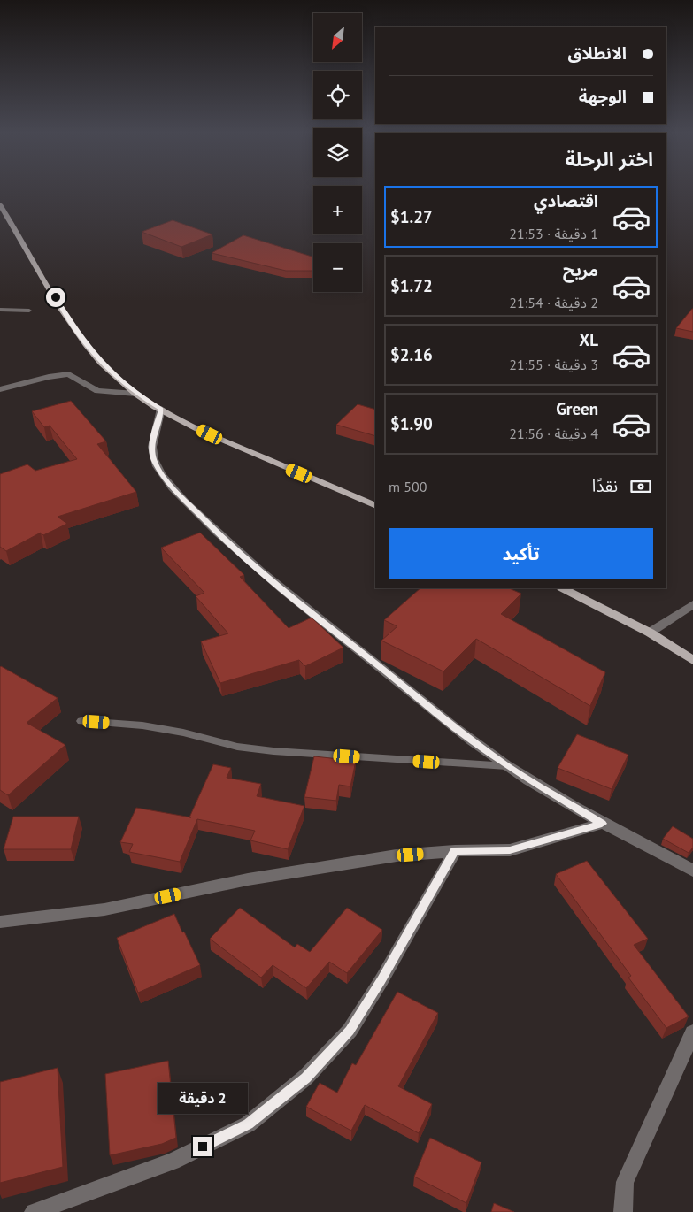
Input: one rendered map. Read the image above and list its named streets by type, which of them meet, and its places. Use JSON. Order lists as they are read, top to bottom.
{
  "north": "bottom left",
  "page": {
    "map_buttons": ["+", "−"],
    "banner": ["الانطلاق", "الوجهة"],
    "heading": "اختر الرحلة",
    "list": [
      {
        "name": "اقتصادي",
        "note": "1 دقيقة · 21:53",
        "value": "$1.27"
      },
      {
        "name": "مريح",
        "note": "2 دقيقة · 21:54",
        "value": "$1.72"
      },
      {
        "name": "XL",
        "note": "3 دقيقة · 21:55",
        "value": "$2.16"
      },
      {
        "name": "Green",
        "note": "4 دقيقة · 21:56",
        "value": "$1.90"
      }
    ],
    "pay": ["نقدًا", "500 m"],
    "buttons": "تأكيد",
    "bubble": "2 دقيقة"
  }
}
